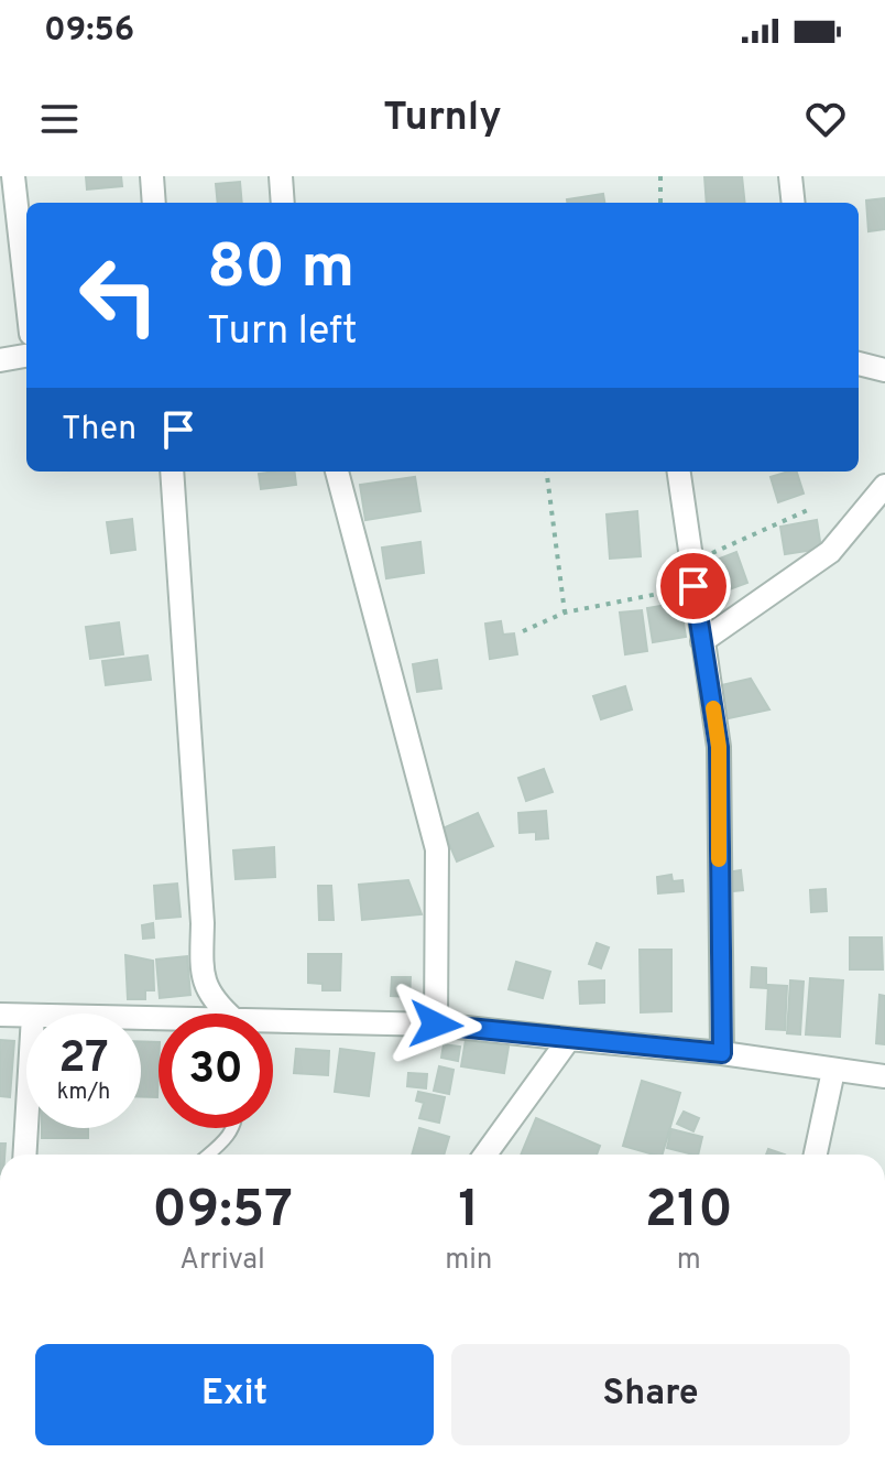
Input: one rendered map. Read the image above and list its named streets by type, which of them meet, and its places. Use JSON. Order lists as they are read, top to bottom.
{
  "page": {
    "status": "09:56",
    "header": "Turnly",
    "turn": ["80 m", "Turn left"],
    "then": "Then",
    "speed": "27 km/h",
    "limit": "30",
    "eta": [
      "09:57",
      "Arrival",
      "1",
      "min",
      "210",
      "m"
    ],
    "buttons": ["Exit", "Share"]
  }
}
